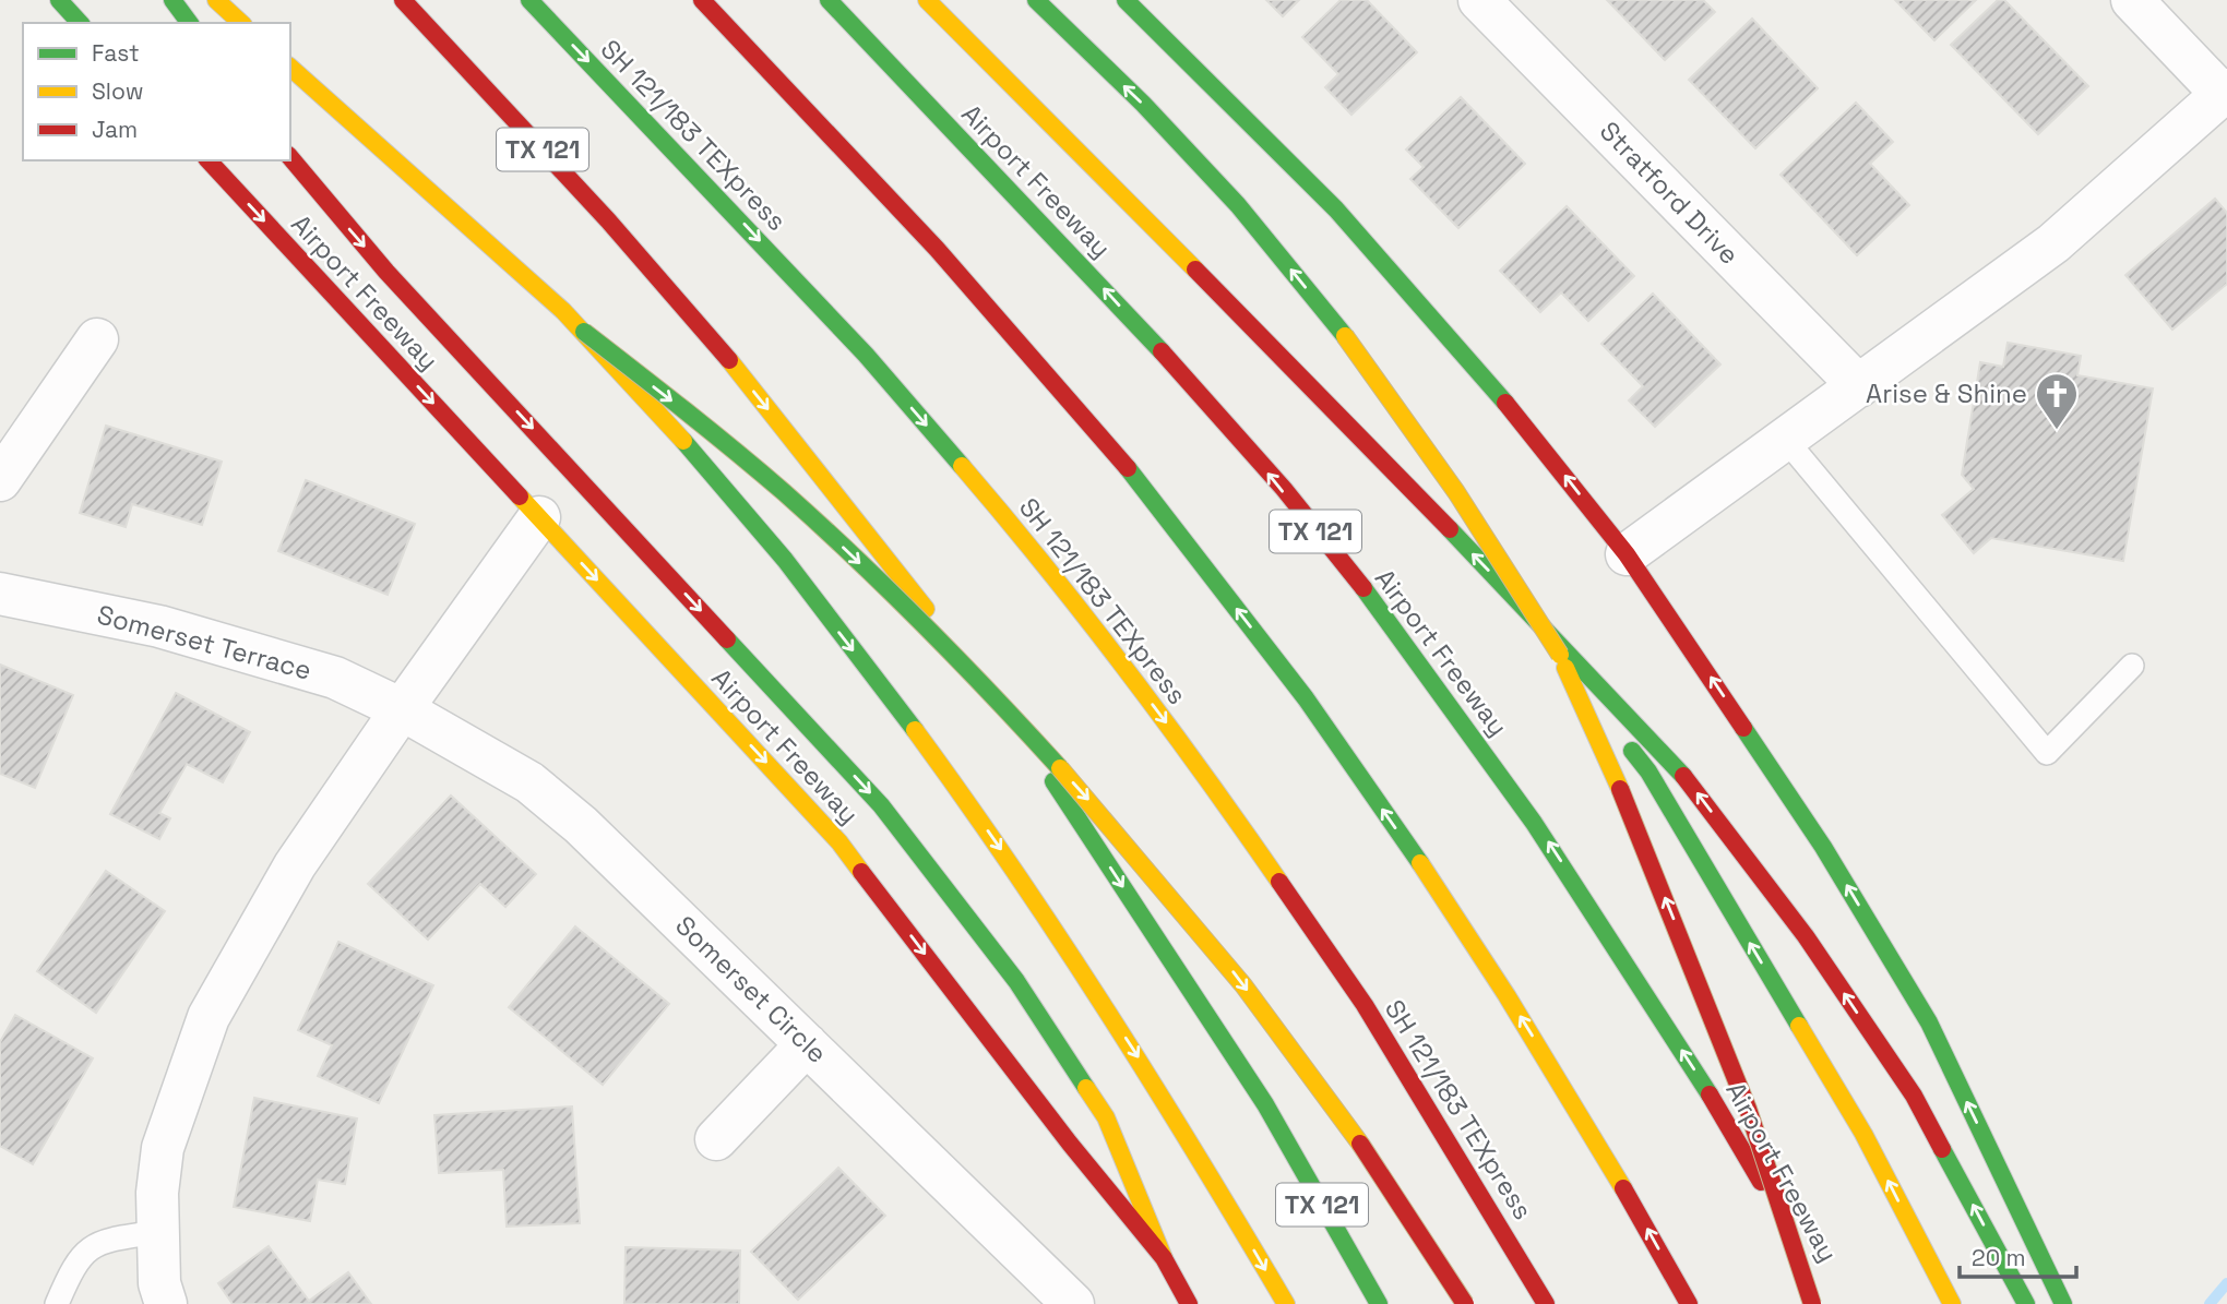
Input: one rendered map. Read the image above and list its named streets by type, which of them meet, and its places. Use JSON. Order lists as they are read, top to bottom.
{
  "streets": {
    "main road": ["SH 121/183 TEXpress", "TX 121", "Airport Freeway"],
    "street": ["Stratford Drive", "Somerset Terrace", "Somerset Circle"]
  },
  "crossings": [
    ["Somerset Terrace", "Somerset Circle"]
  ],
  "places": {
    "church": ["Arise & Shine"]
  },
  "legend": ["Fast", "Slow", "Jam"],
  "scale_bar": "20 m"
}
